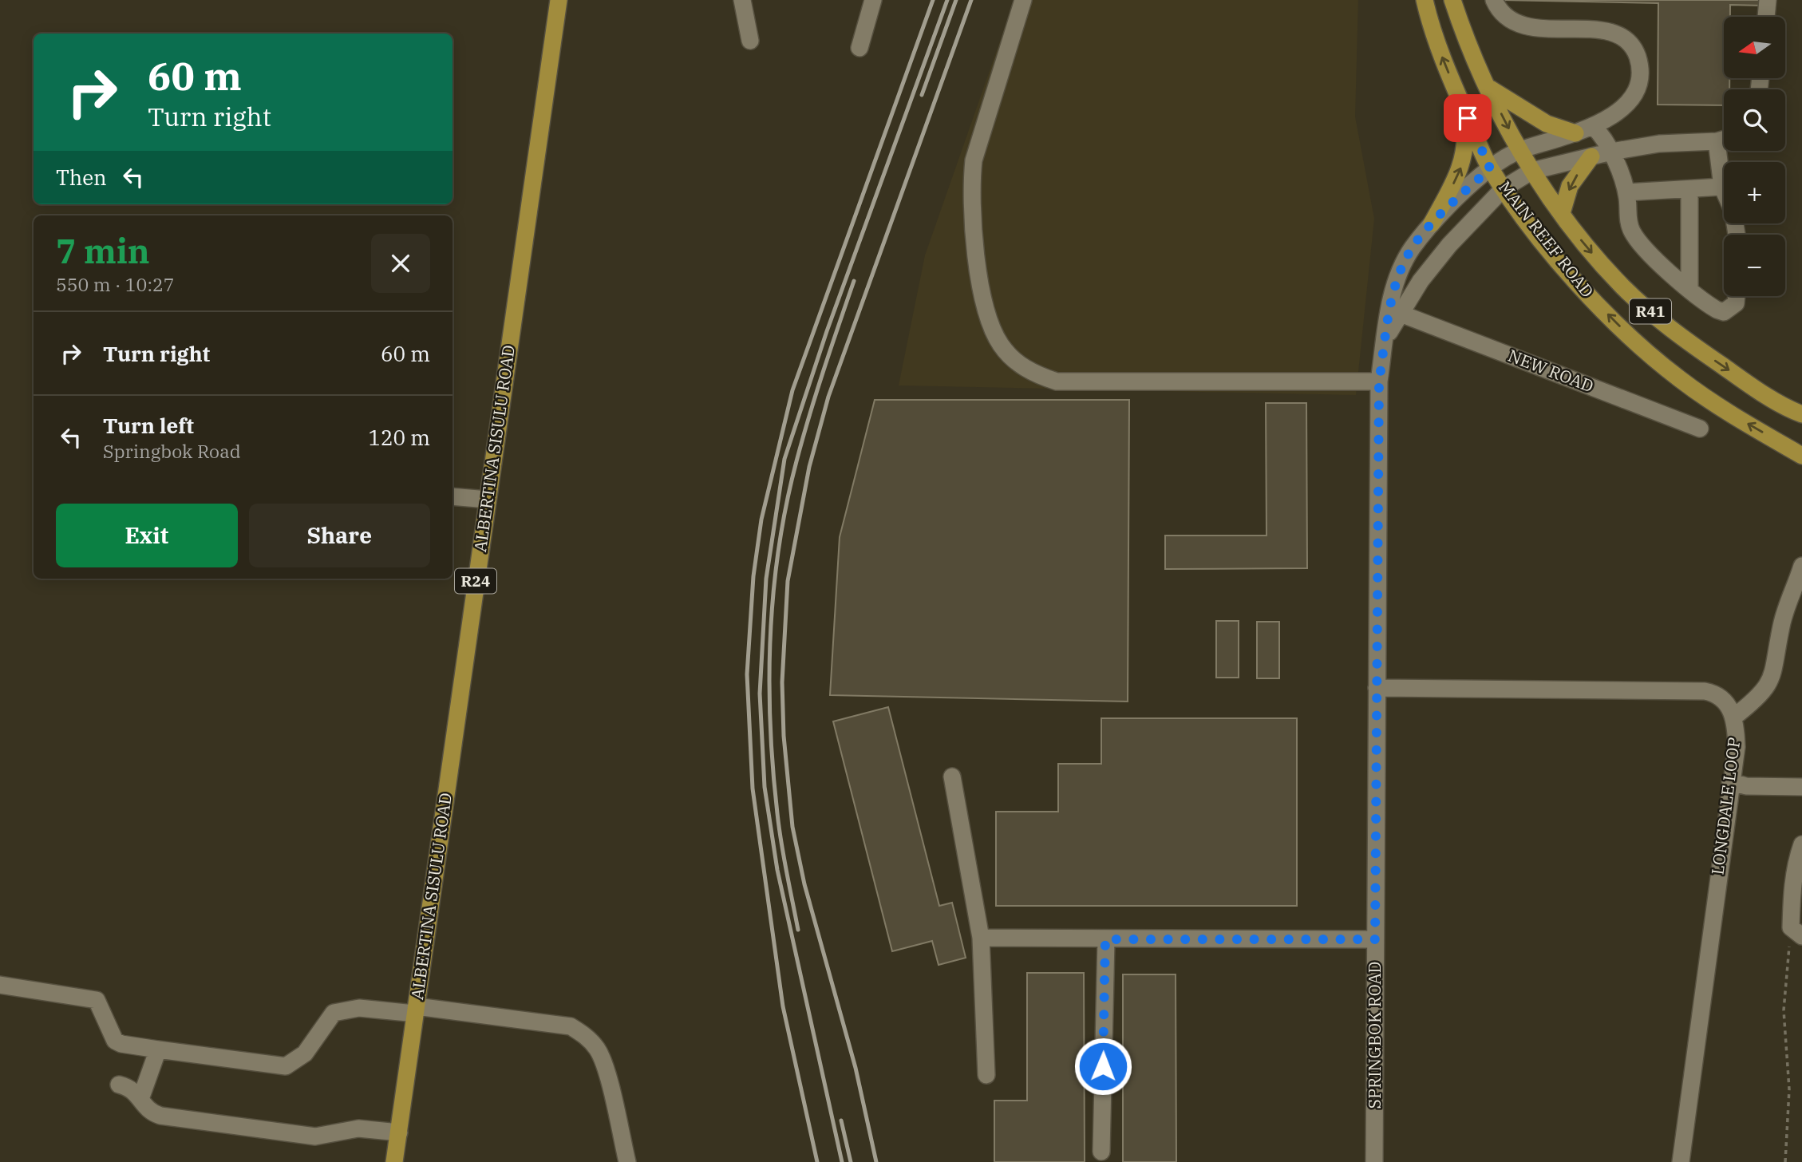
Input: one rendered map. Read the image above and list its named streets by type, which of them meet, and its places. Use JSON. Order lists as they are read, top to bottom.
{
  "streets": {
    "main road": [
      "MAIN REEF ROAD",
      "R41",
      "ALBERTINA SISULU ROAD",
      "R24"
    ],
    "street": ["NEW ROAD", "LONGDALE LOOP", "SPRINGBOK ROAD"]
  },
  "crossings": [
    ["MAIN REEF ROAD", "SPRINGBOK ROAD"],
    ["NEW ROAD", "SPRINGBOK ROAD"],
    ["LONGDALE LOOP", "SPRINGBOK ROAD"]
  ],
  "north": "left",
  "page": {
    "map_buttons": ["+", "−"],
    "turn": ["60 m", "Turn right"],
    "then": "Then",
    "heading": ["7 min", "550 m · 10:27"],
    "list": [
      {
        "name": "Turn right",
        "value": "60 m"
      },
      {
        "name": "Turn left",
        "note": "Springbok Road",
        "value": "120 m"
      }
    ],
    "buttons": ["Exit", "Share"]
  }
}
